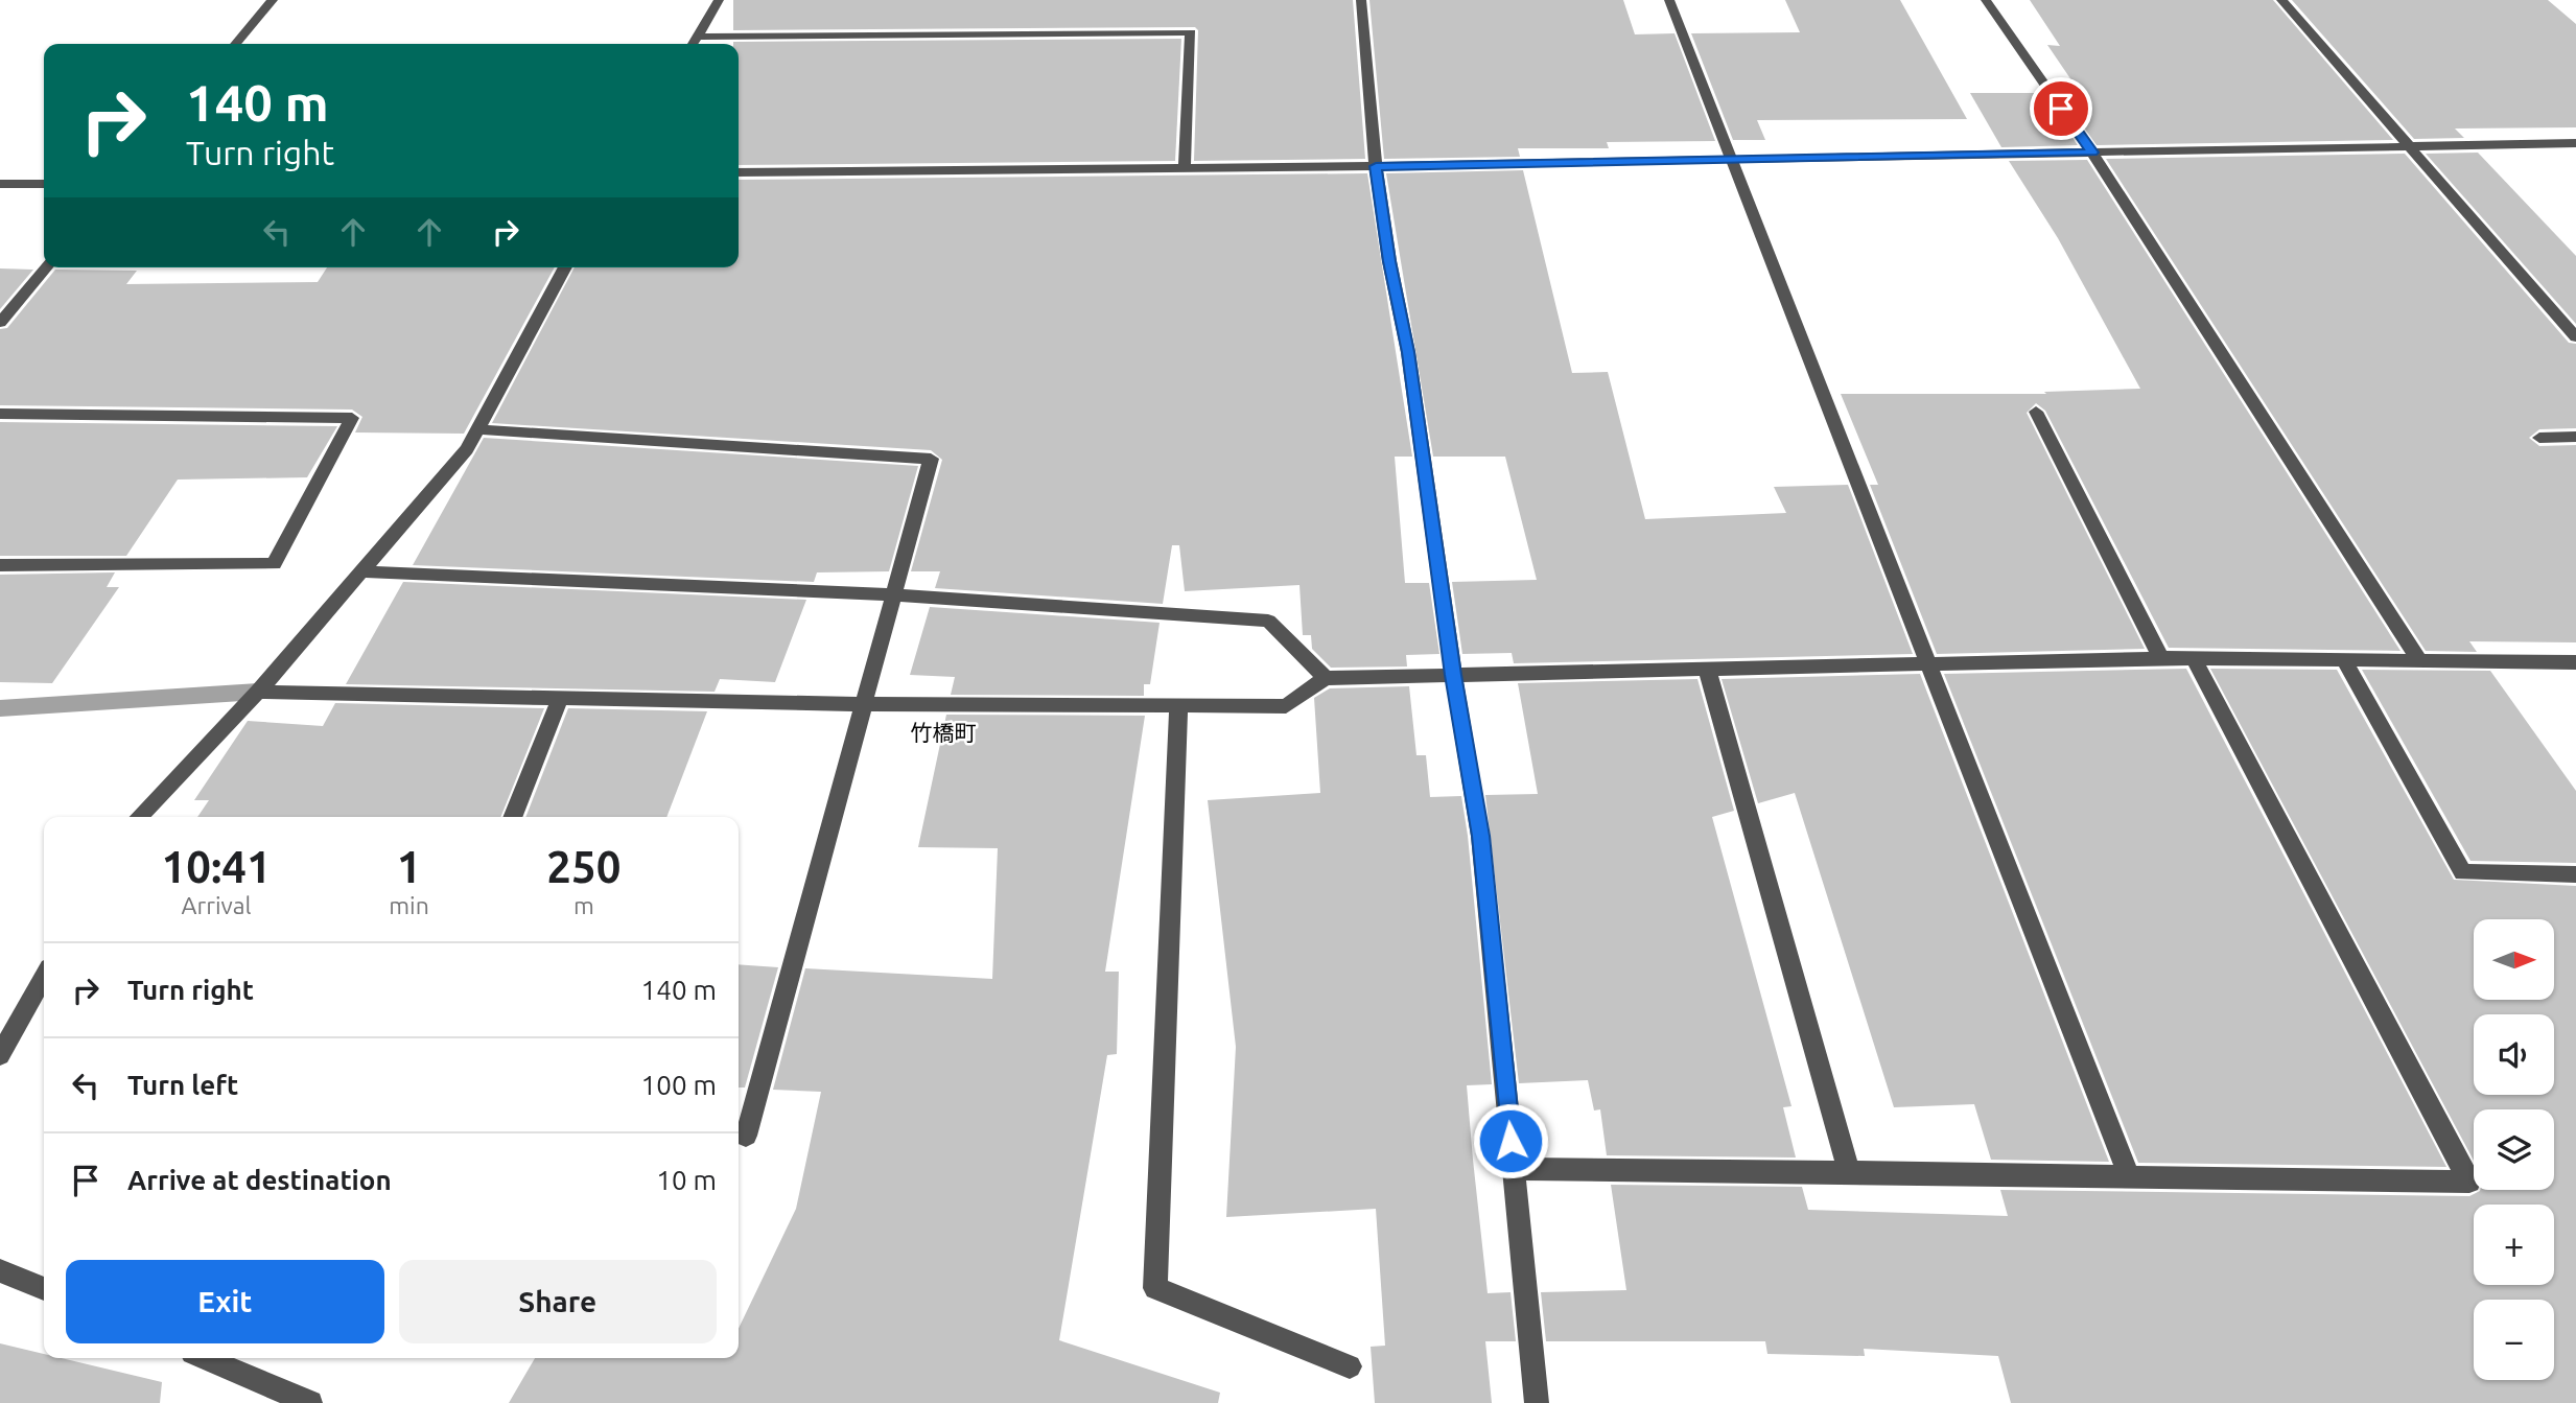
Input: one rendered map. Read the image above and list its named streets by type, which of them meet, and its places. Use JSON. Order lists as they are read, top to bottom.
{
  "districts": ["竹橋町"],
  "north": "right",
  "page": {
    "turn": ["140 m", "Turn right"],
    "eta": [
      "10:41",
      "Arrival",
      "1",
      "min",
      "250",
      "m"
    ],
    "map_buttons": ["+", "−"],
    "list": [
      {
        "name": "Turn right",
        "value": "140 m"
      },
      {
        "name": "Turn left",
        "value": "100 m"
      },
      {
        "name": "Arrive at destination",
        "value": "10 m"
      }
    ],
    "buttons": ["Exit", "Share"]
  }
}
